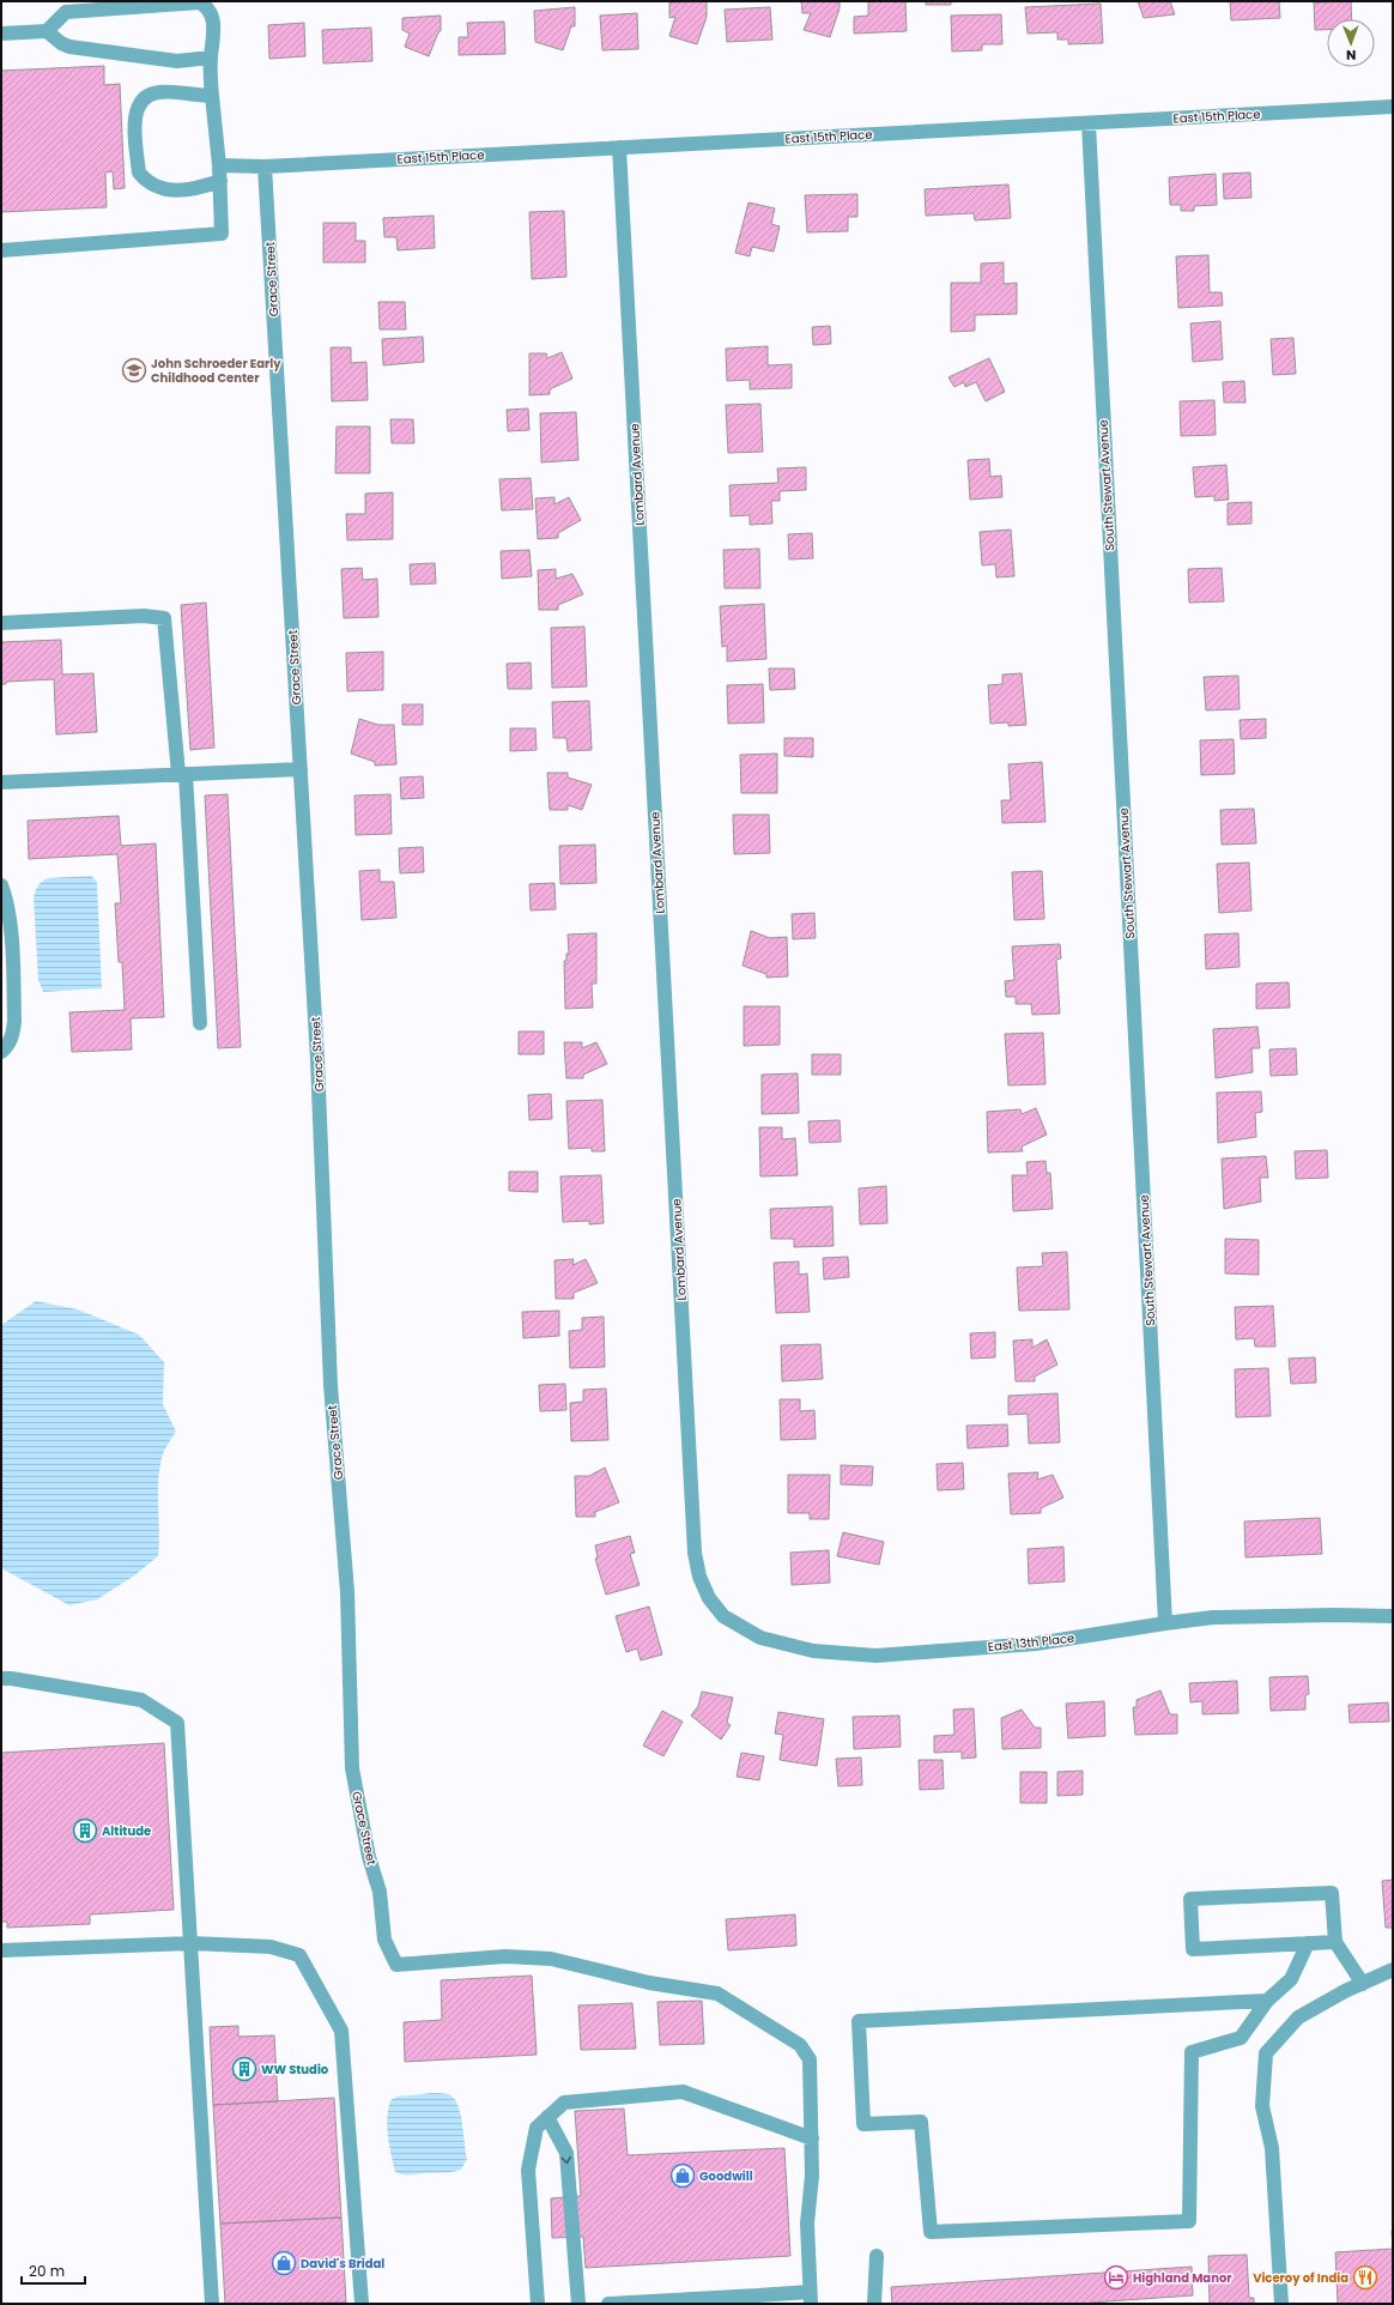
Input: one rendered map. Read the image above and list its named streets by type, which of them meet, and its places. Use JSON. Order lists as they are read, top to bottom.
{
  "streets": {
    "street": [
      "East 15th Place",
      "Grace Street",
      "Lombard Avenue",
      "South Stewart Avenue",
      "East 13th Place"
    ]
  },
  "crossings": [
    ["East 15th Place", "Grace Street"],
    ["East 15th Place", "Lombard Avenue"],
    ["East 15th Place", "South Stewart Avenue"],
    ["Lombard Avenue", "East 13th Place"],
    ["South Stewart Avenue", "East 13th Place"]
  ],
  "places": {
    "school or university": ["John Schroeder Early Childhood Center"],
    "building": ["Altitude", "WW Studio"],
    "shop": ["Goodwill", "David's Bridal"],
    "hotel": ["Highland Manor"],
    "restaurant": ["Viceroy of India"]
  },
  "scale_bar": "20 m",
  "north": "bottom"
}
